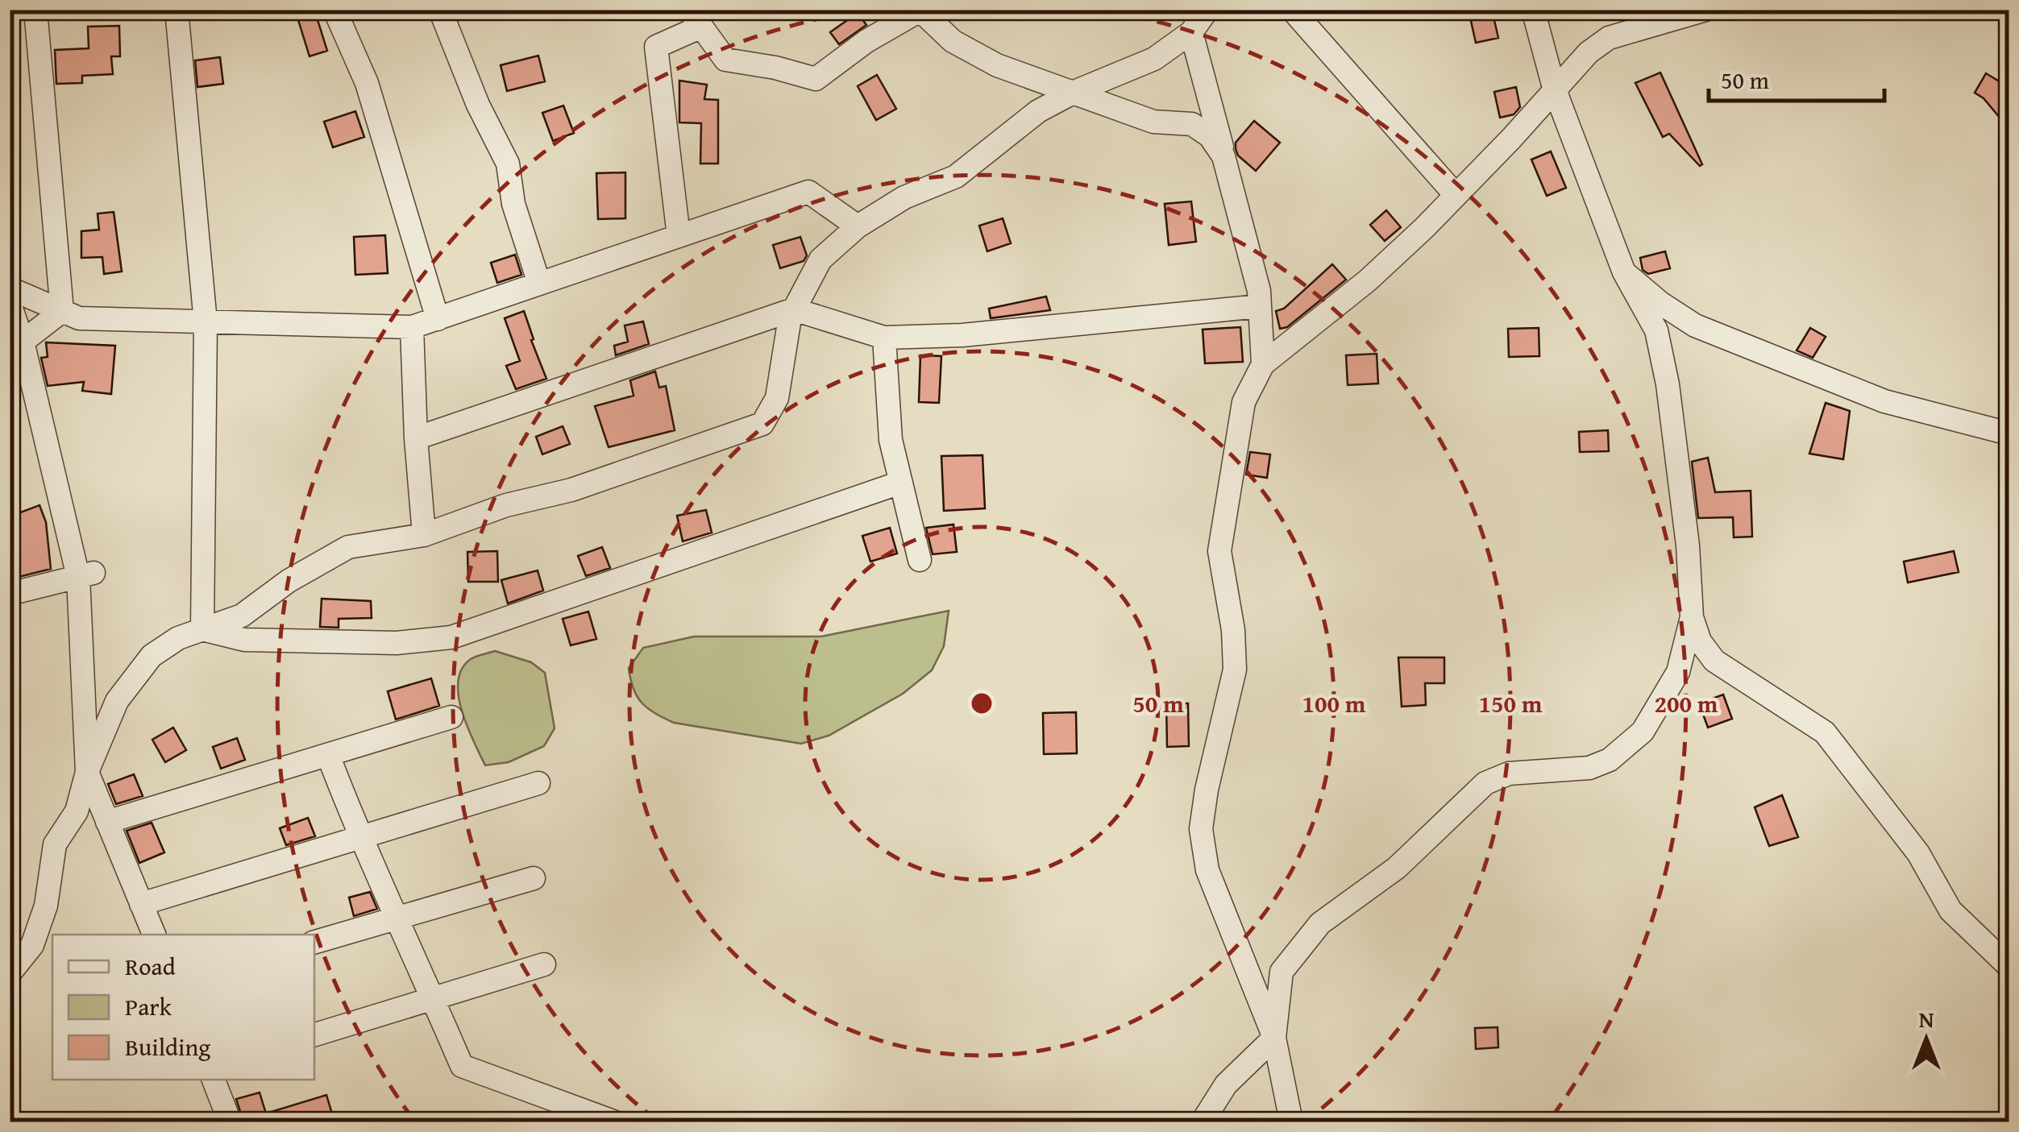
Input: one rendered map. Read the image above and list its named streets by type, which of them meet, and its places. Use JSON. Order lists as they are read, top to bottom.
{
  "legend": ["Road", "Park", "Building"],
  "scale_bar": "50 m",
  "north": "top",
  "rings": [
    "50 m",
    "100 m",
    "150 m",
    "200 m"
  ]
}
